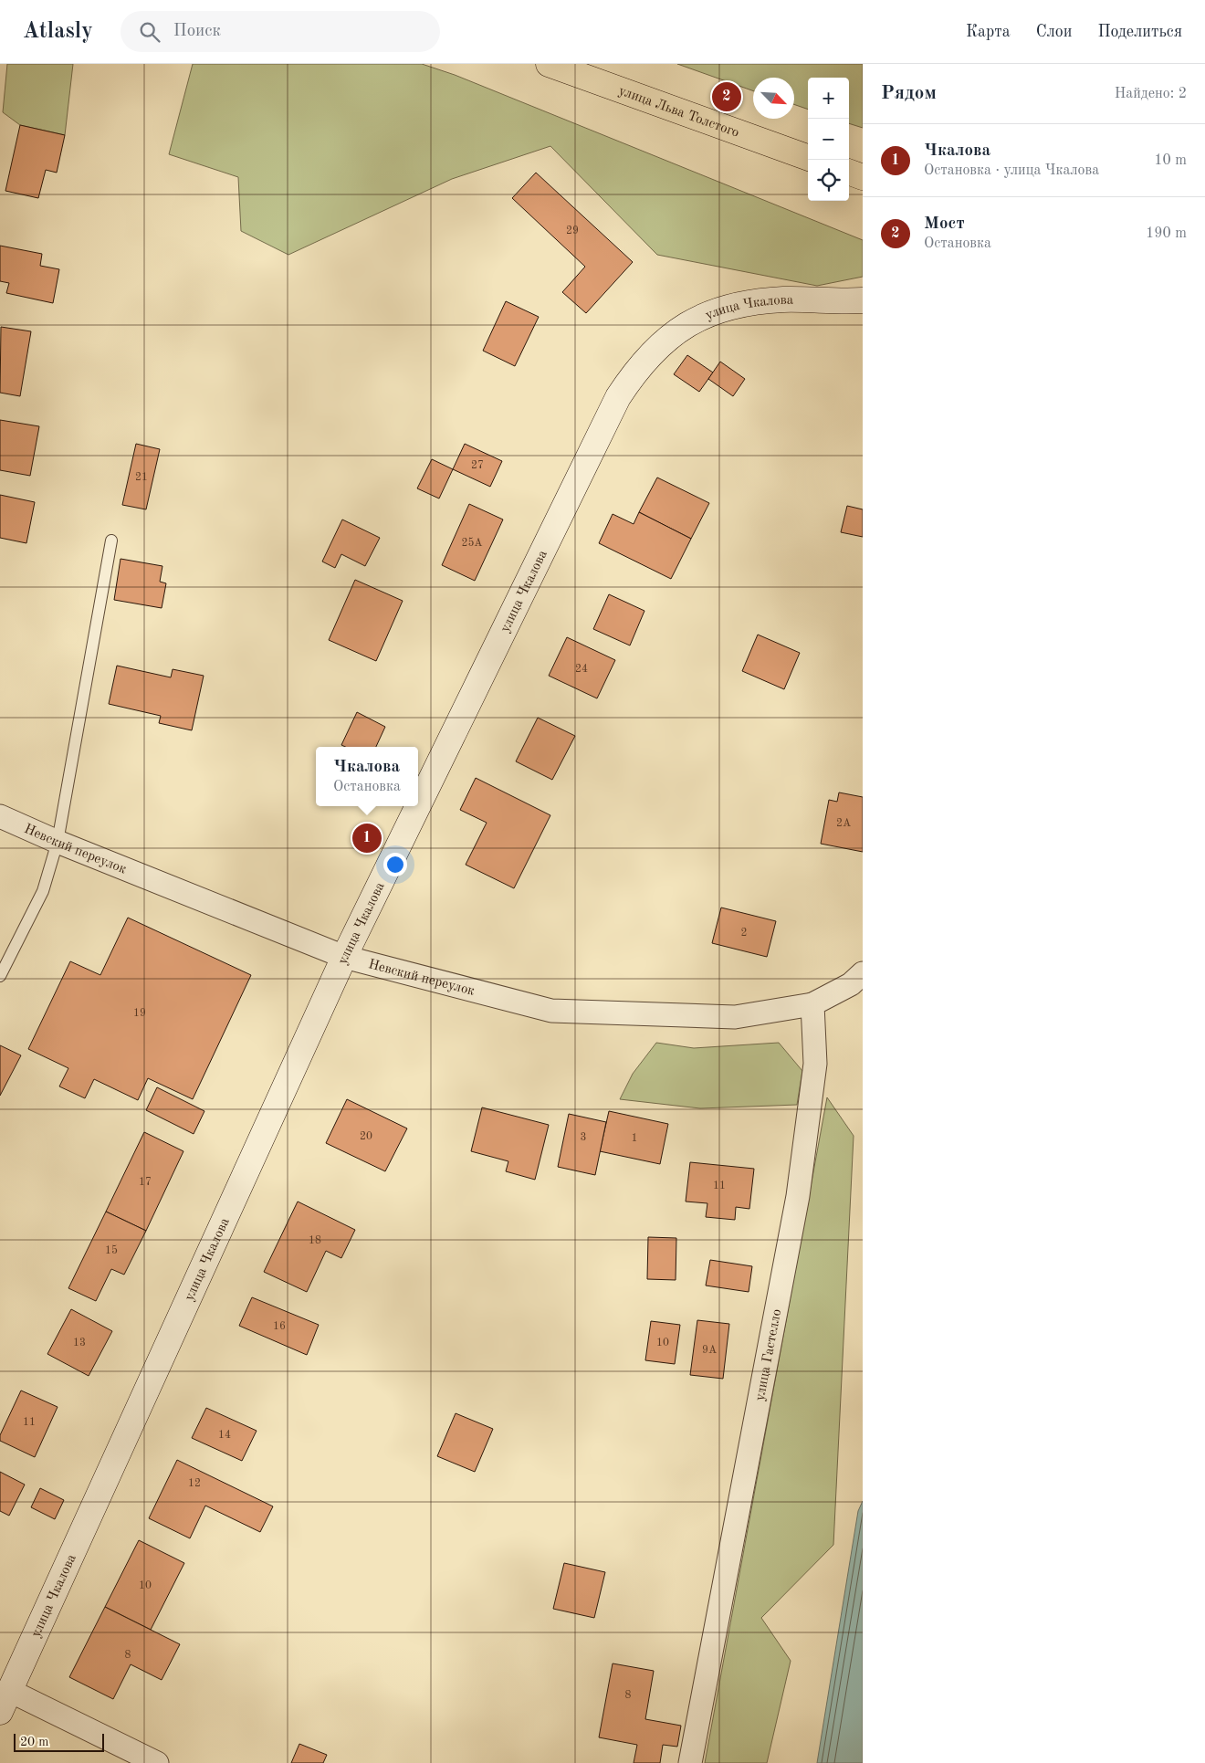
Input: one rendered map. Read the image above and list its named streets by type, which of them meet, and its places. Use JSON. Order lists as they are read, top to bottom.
{
  "streets": {
    "main road": ["улица Льва Толстого"],
    "street": ["улица Чкалова", "Невский переулок", "улица Гастелло"]
  },
  "crossings": [
    ["улица Чкалова", "Невский переулок"],
    ["Невский переулок", "улица Гастелло"]
  ],
  "house_numbers": [
    "29",
    "27",
    "21",
    "25А",
    "24",
    "2А",
    "2",
    "19",
    "20",
    "3",
    "1",
    "17",
    "11",
    "18",
    "15",
    "16",
    "13",
    "10",
    "9А",
    "11",
    "14",
    "12",
    "10",
    "8",
    "8"
  ],
  "scale_bar": "20 m",
  "north": "bottom right",
  "page": {
    "header": "Atlasly",
    "search": "Поиск",
    "nav": ["Карта", "Слои", "Поделиться"],
    "heading": ["Рядом", "Найдено: 2"],
    "map_buttons": ["+", "−"],
    "pins": ["2", "1"],
    "list": [
      {
        "mark": "1",
        "name": "Чкалова",
        "note": "Остановка · улица Чкалова",
        "value": "10 m"
      },
      {
        "mark": "2",
        "name": "Мост",
        "note": "Остановка",
        "value": "190 m"
      }
    ],
    "popup": ["Чкалова", "Остановка"],
    "scale": "20 m"
  }
}
